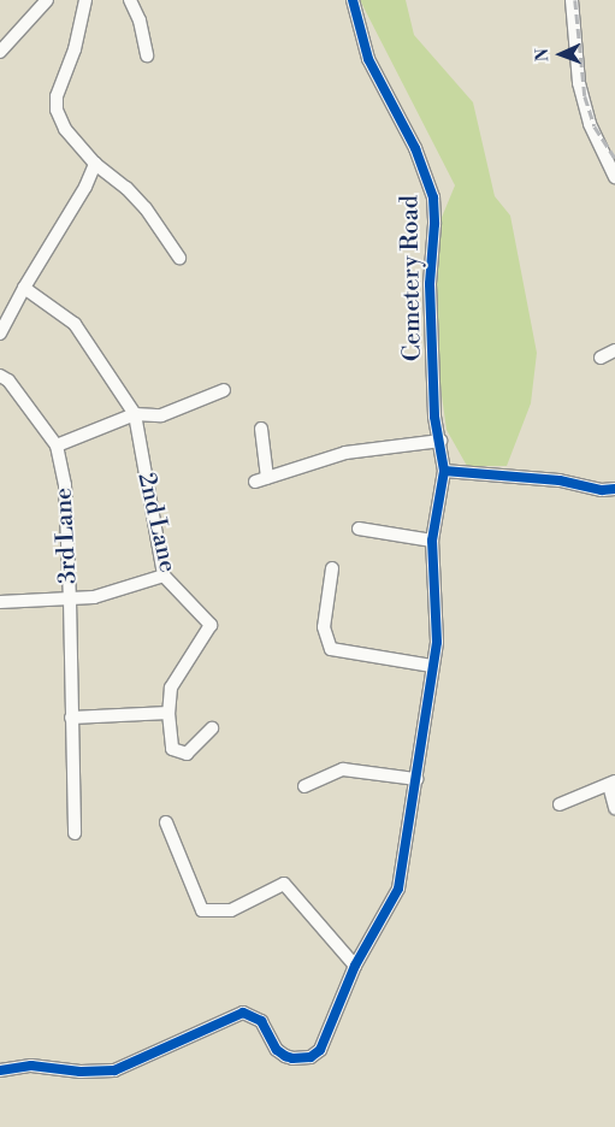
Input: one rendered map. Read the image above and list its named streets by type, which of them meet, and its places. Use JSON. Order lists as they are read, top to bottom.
{
  "streets": {
    "street": ["Cemetery Road", "2nd Lane", "3rd Lane"]
  },
  "north": "left"
}
